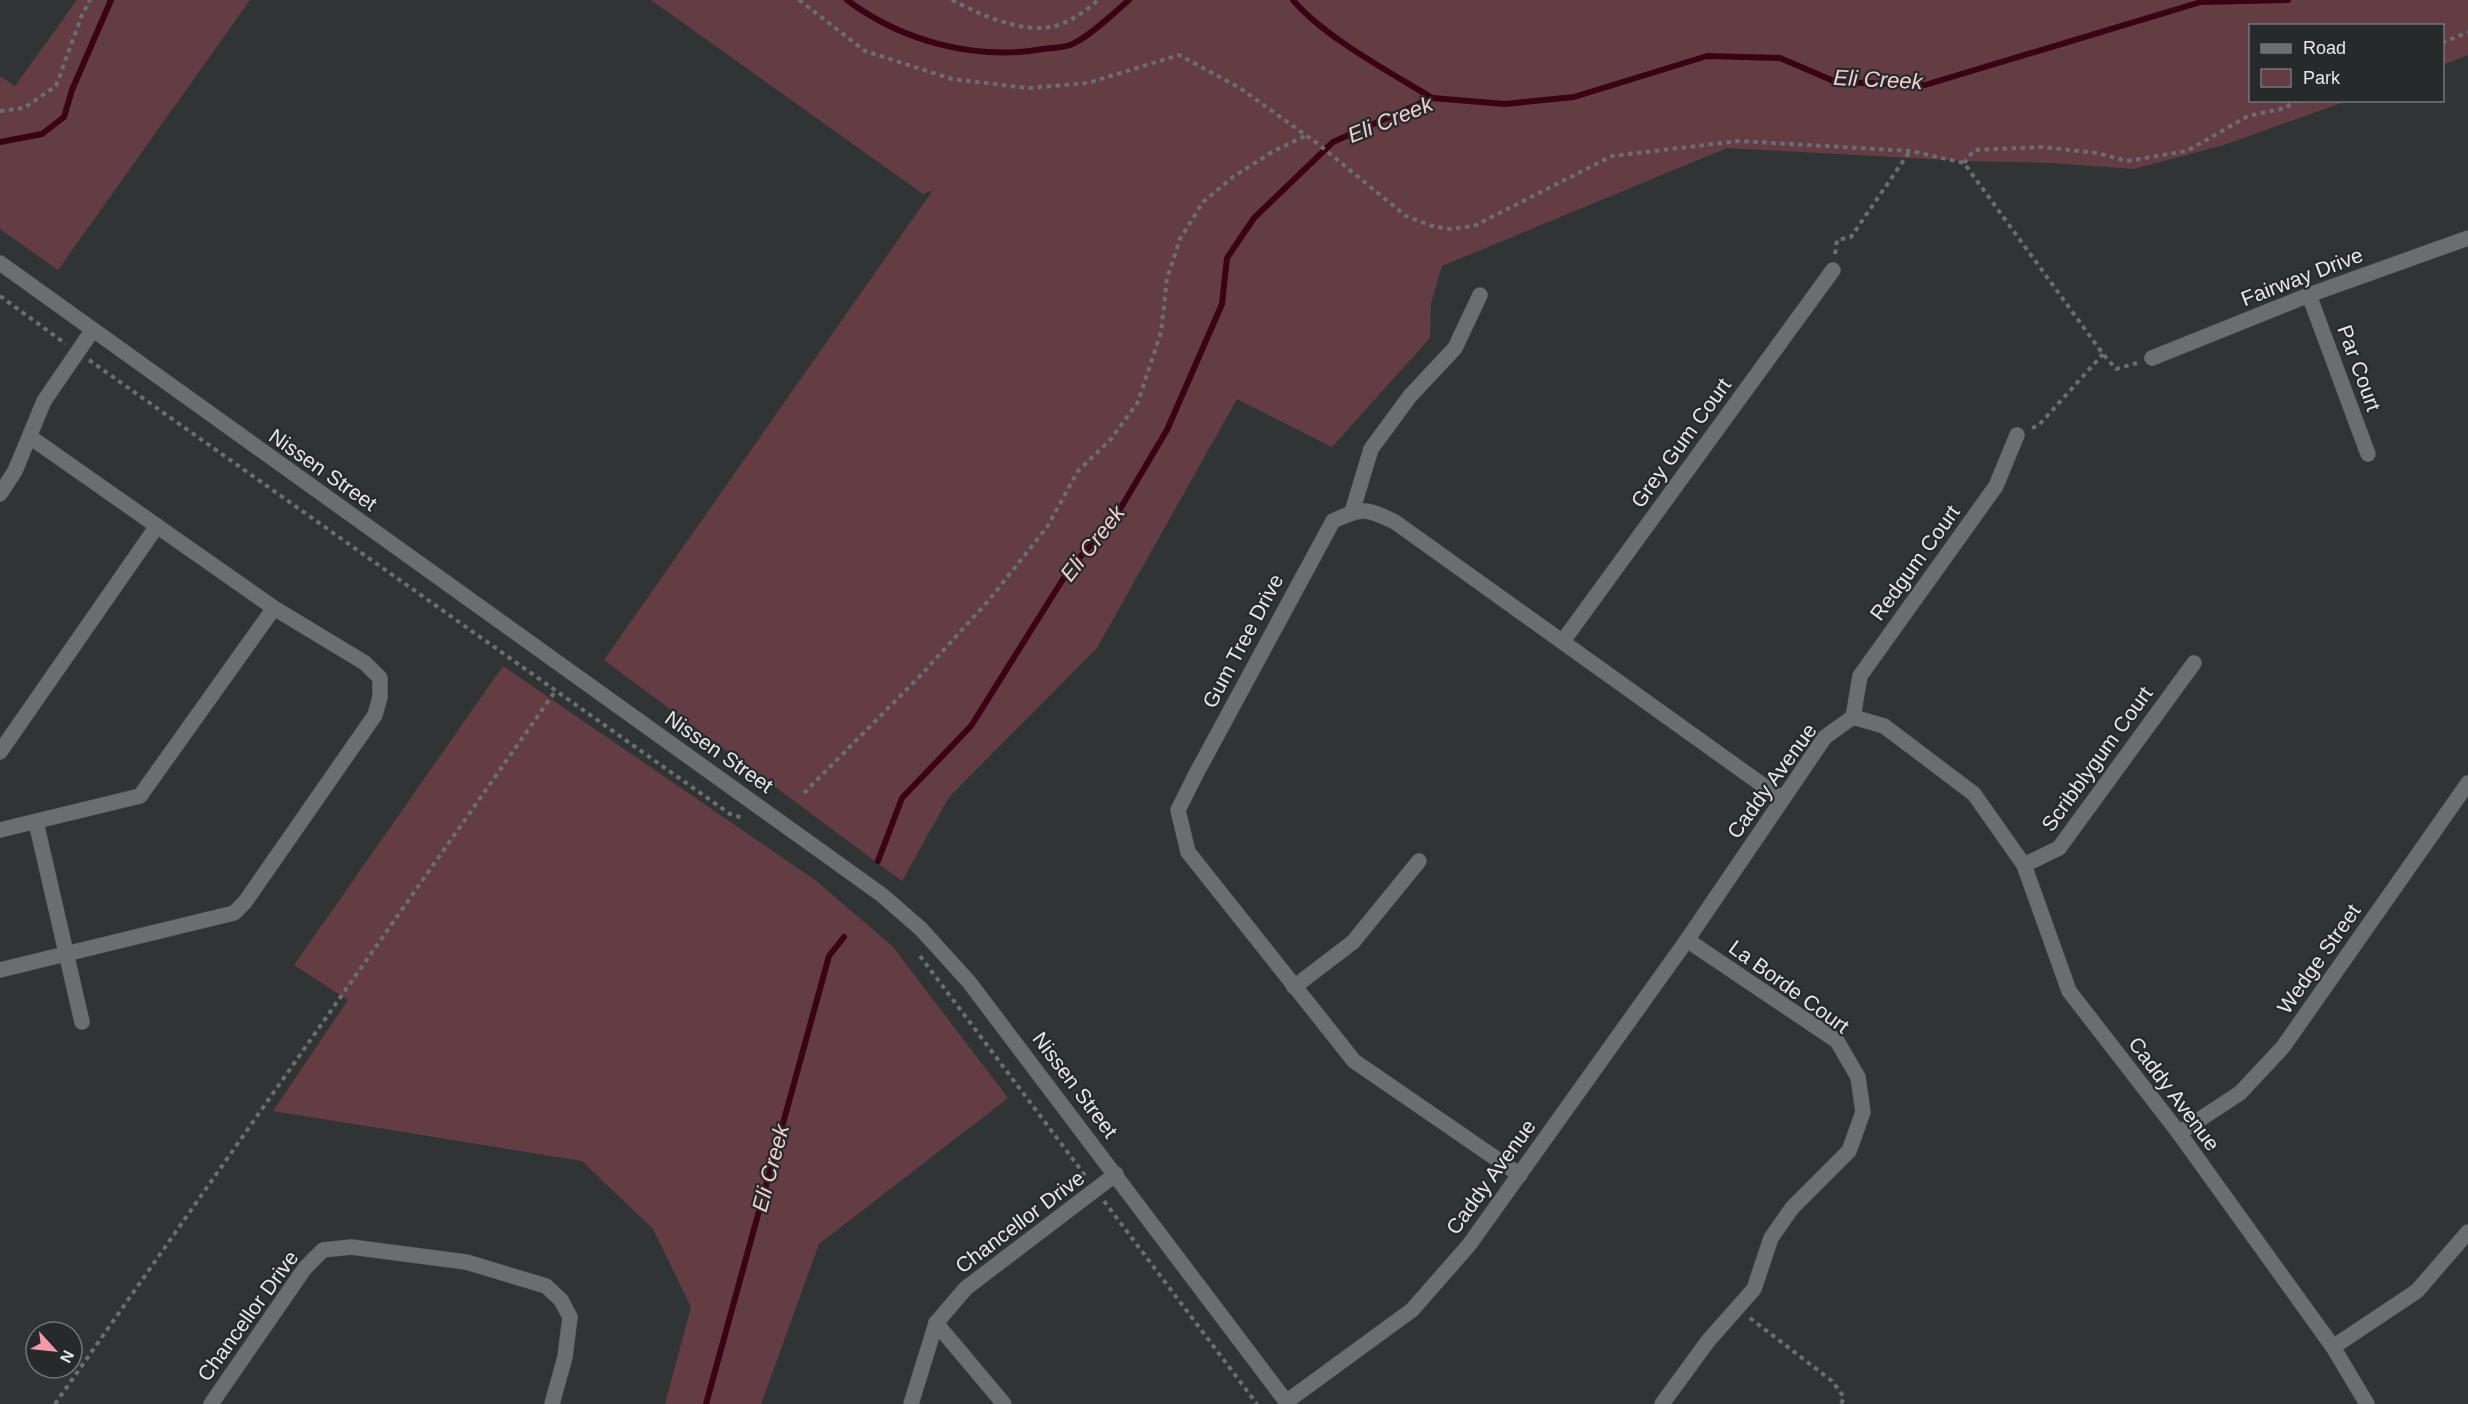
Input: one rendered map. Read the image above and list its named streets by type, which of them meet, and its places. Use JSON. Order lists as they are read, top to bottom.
{
  "streets": {
    "street": [
      "Fairway Drive",
      "Par Court",
      "Grey Gum Court",
      "Nissen Street",
      "Redgum Court",
      "Gum Tree Drive",
      "Scribblygum Court",
      "Caddy Avenue",
      "Wedge Street",
      "La Borde Court",
      "Chancellor Drive"
    ]
  },
  "crossings": [
    ["Fairway Drive", "Par Court"],
    ["Nissen Street", "Caddy Avenue"],
    ["Nissen Street", "Chancellor Drive"],
    ["Redgum Court", "Caddy Avenue"],
    ["Gum Tree Drive", "Caddy Avenue"],
    ["Scribblygum Court", "Caddy Avenue"],
    ["Caddy Avenue", "Wedge Street"],
    ["Caddy Avenue", "La Borde Court"]
  ],
  "water": ["Eli Creek"],
  "legend": ["Road", "Park"],
  "north": "bottom right"
}
